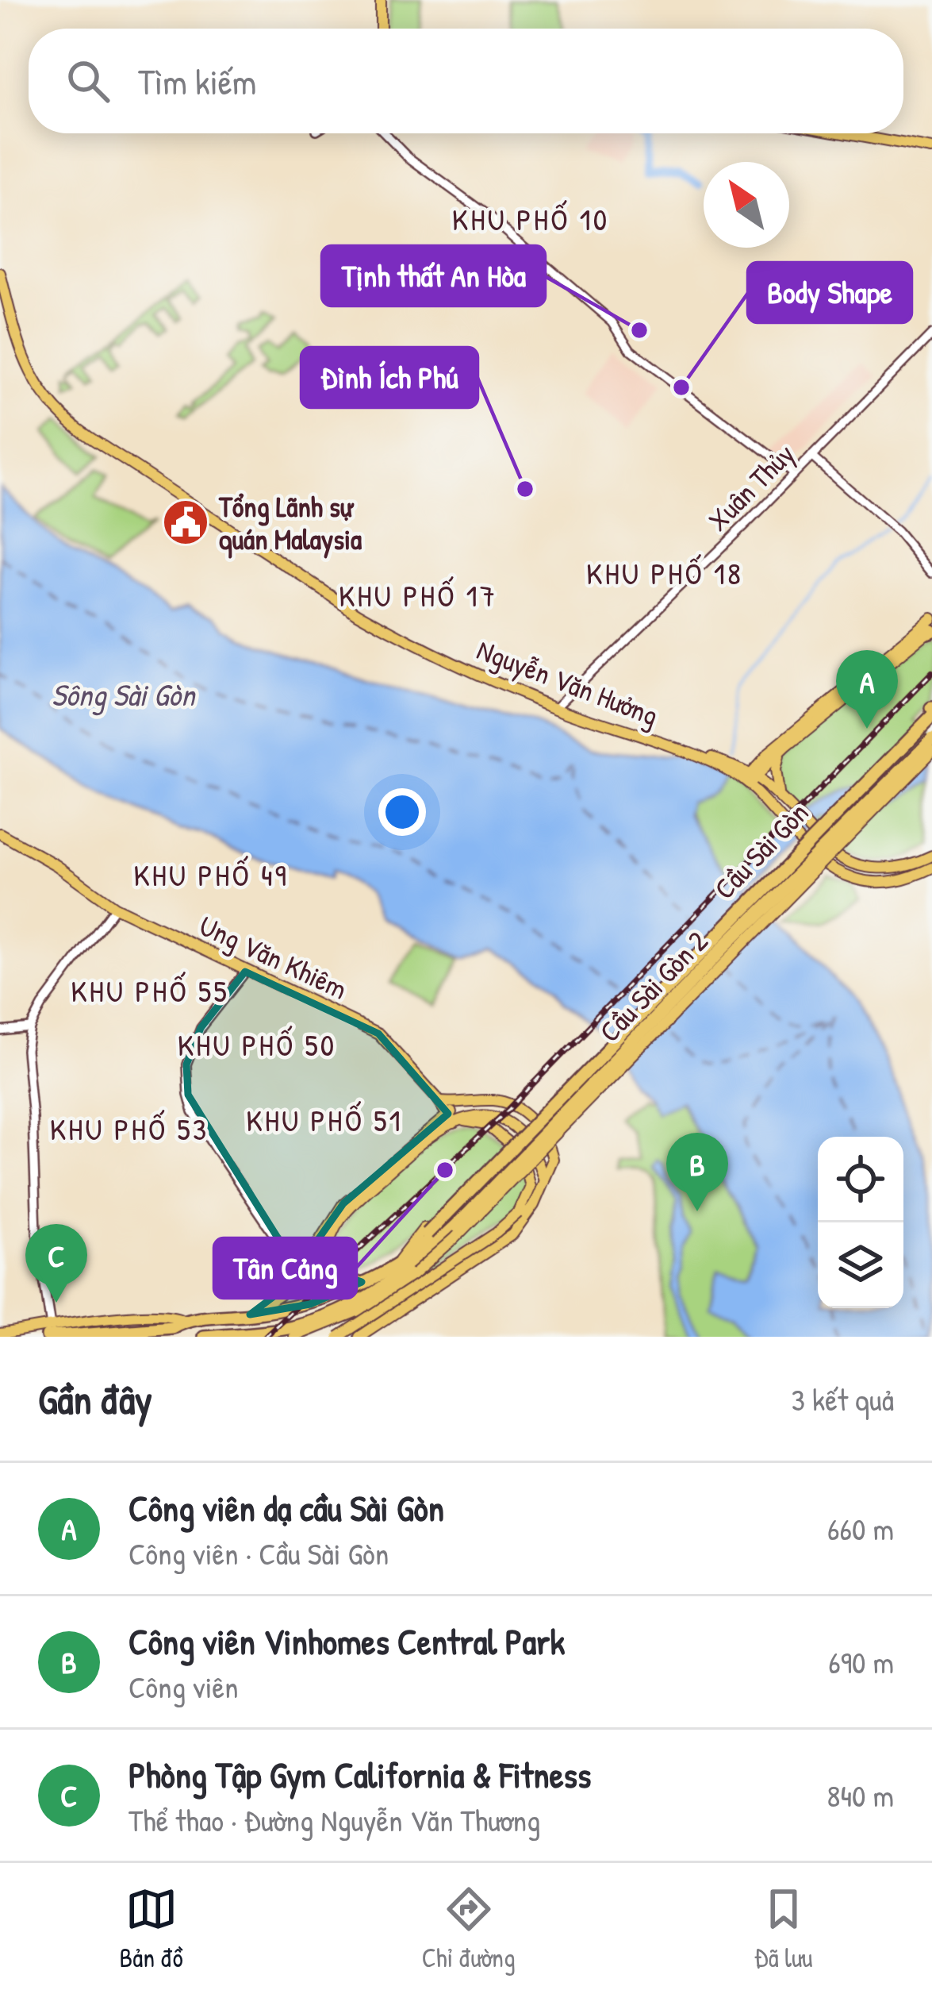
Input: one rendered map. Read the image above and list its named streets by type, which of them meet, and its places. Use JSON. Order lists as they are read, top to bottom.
{
  "streets": {
    "highway": ["Cầu Sài Gòn", "Cầu Sài Gòn 2"],
    "main road": ["Nguyễn Văn Hưởng", "Ung Văn Khiêm"],
    "street": ["Xuân Thủy"]
  },
  "crossings": [
    ["Xuân Thủy", "Nguyễn Văn Hưởng"]
  ],
  "districts": [
    "KHU PHỐ 10",
    "KHU PHỐ 18",
    "KHU PHỐ 17",
    "KHU PHỐ 49",
    "KHU PHỐ 55",
    "KHU PHỐ 50",
    "KHU PHỐ 51",
    "KHU PHỐ 53"
  ],
  "water": ["Sông Sài Gòn"],
  "places": {
    "other": [
      "Tịnh thất An Hòa",
      "Body Shape",
      "Đình Ích Phú",
      "Tân Cảng"
    ],
    "public building": ["Tổng Lãnh sự quán Malaysia"]
  },
  "north": "top left",
  "page": {
    "search": "Tìm kiếm",
    "pins": ["A", "B", "C"],
    "heading": ["Gần đây", "3 kết quả"],
    "list": [
      {
        "mark": "A",
        "name": "Công viên dạ cầu Sài Gòn",
        "note": "Công viên · Cầu Sài Gòn",
        "value": "660 m"
      },
      {
        "mark": "B",
        "name": "Công viên Vinhomes Central Park",
        "note": "Công viên",
        "value": "690 m"
      },
      {
        "mark": "C",
        "name": "Phòng Tập Gym California & Fitness",
        "note": "Thể thao · Đường Nguyễn Văn Thương",
        "value": "840 m"
      }
    ],
    "nav": ["Bản đồ", "Chỉ đường", "Đã lưu"]
  }
}
